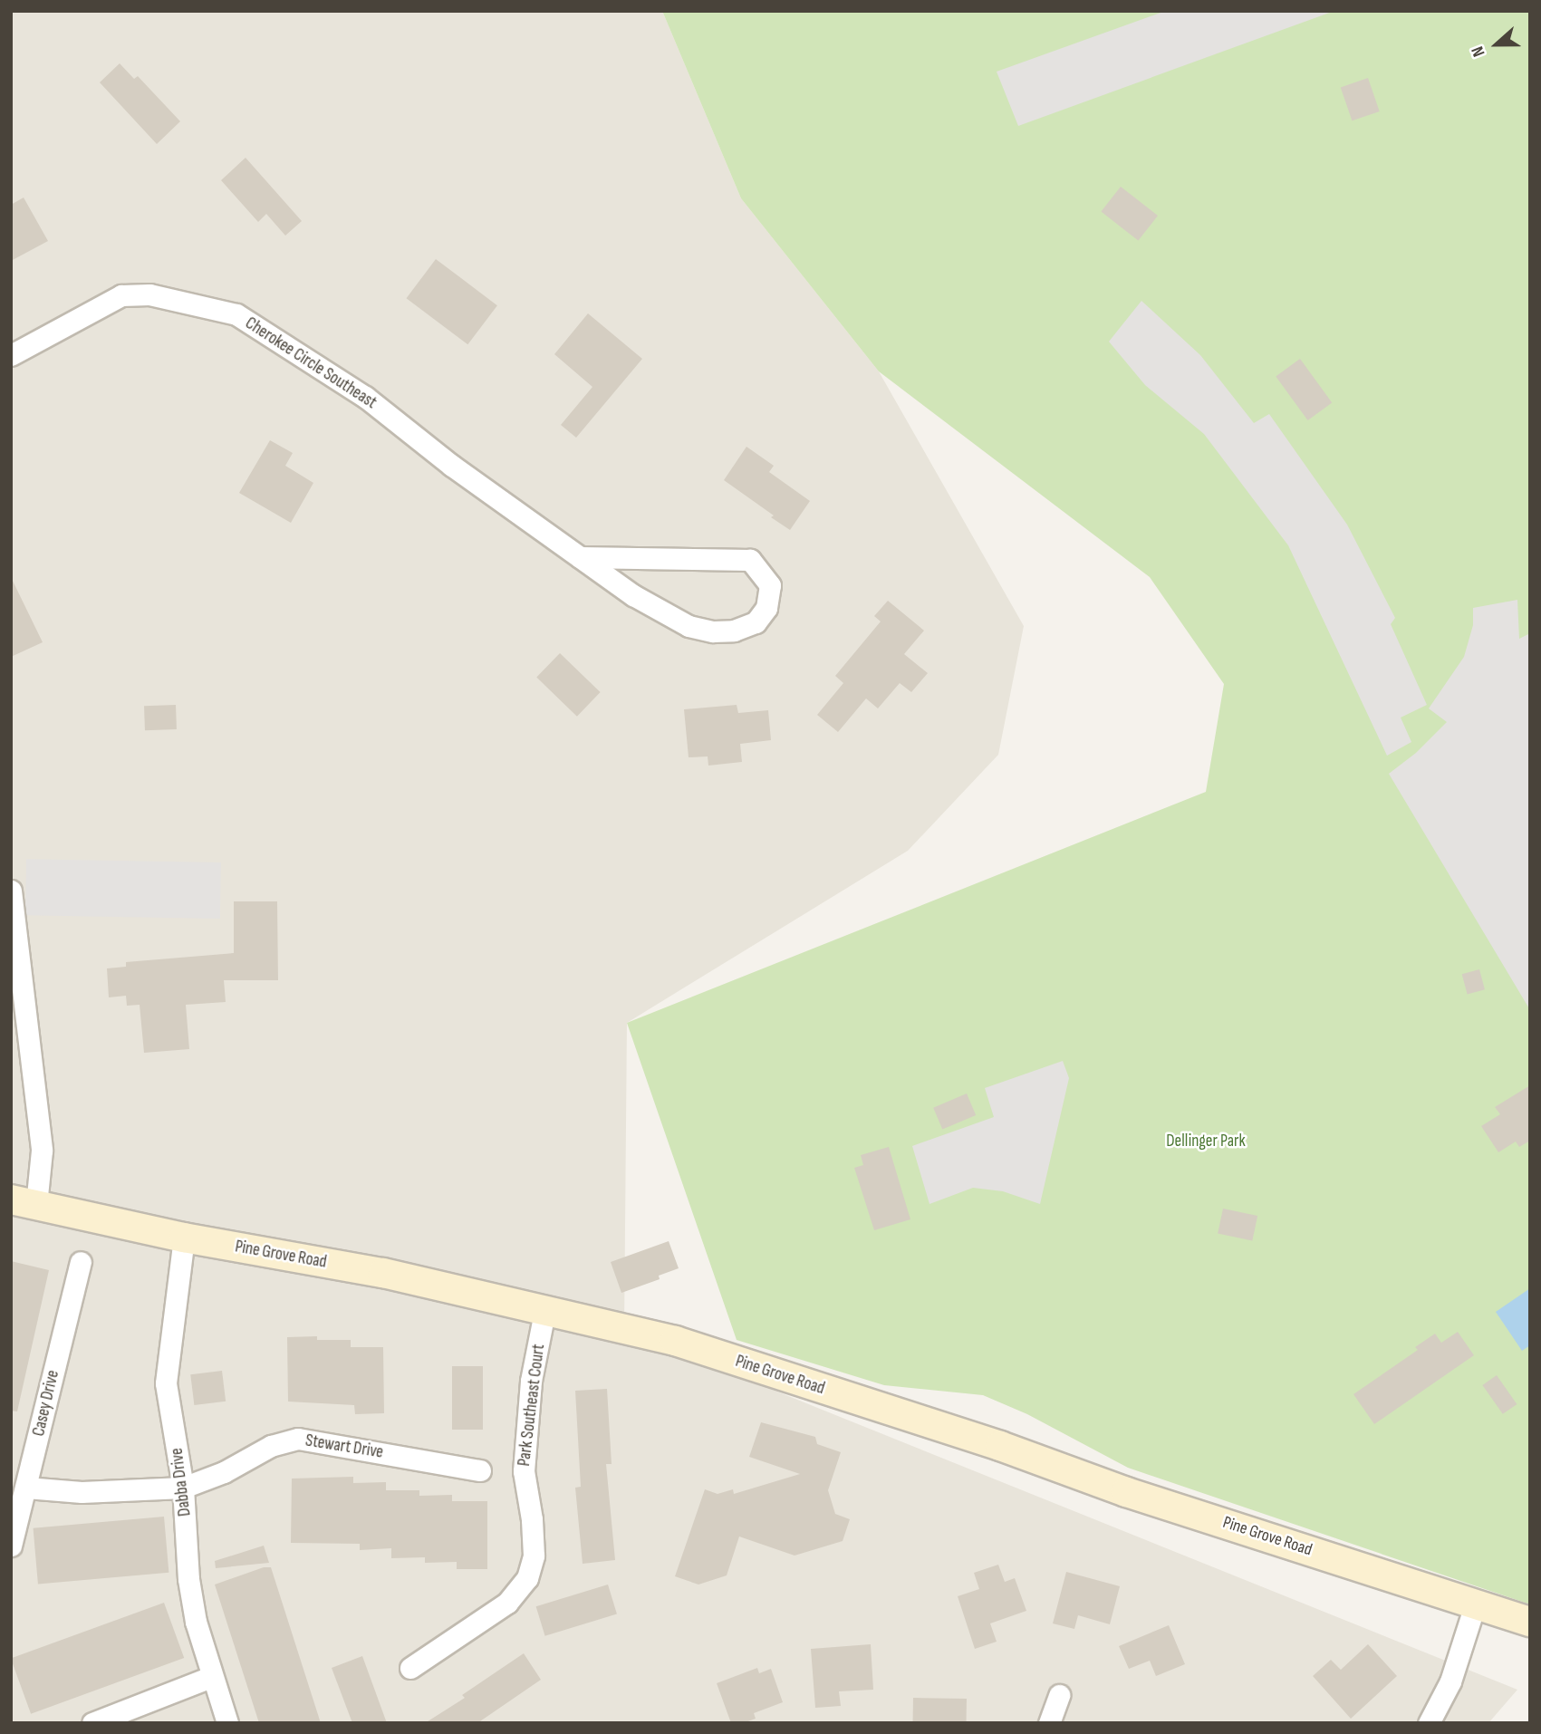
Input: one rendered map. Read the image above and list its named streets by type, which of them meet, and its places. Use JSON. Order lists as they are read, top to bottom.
{
  "streets": {
    "street": [
      "Cherokee Circle Southeast",
      "Pine Grove Road",
      "Casey Drive",
      "Park Southeast Court",
      "Stewart Drive",
      "Dabba Drive"
    ]
  },
  "crossings": [
    ["Pine Grove Road", "Park Southeast Court"],
    ["Pine Grove Road", "Dabba Drive"],
    ["Casey Drive", "Stewart Drive"],
    ["Stewart Drive", "Dabba Drive"]
  ],
  "parks": ["Dellinger Park"],
  "north": "left"
}
